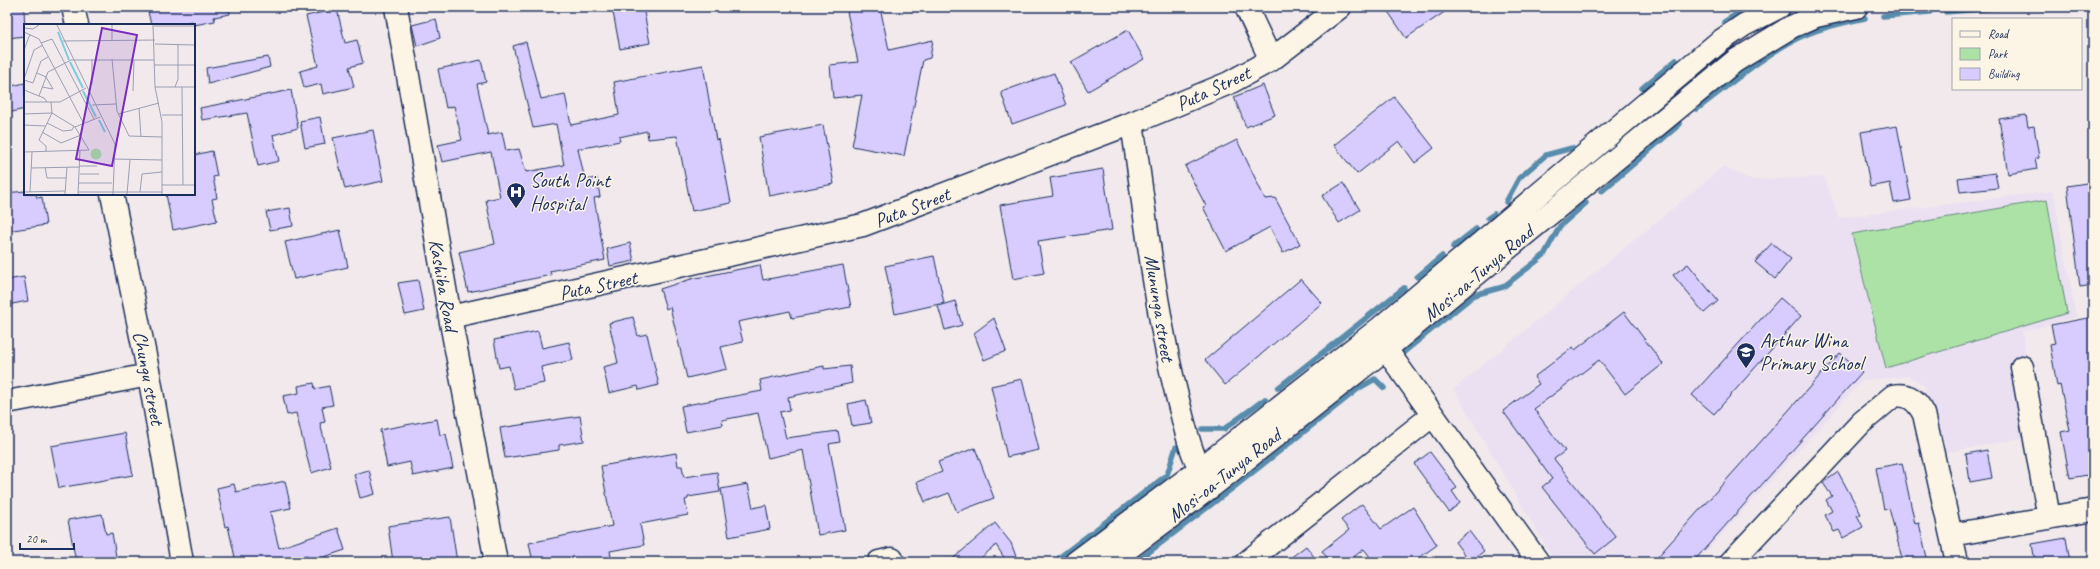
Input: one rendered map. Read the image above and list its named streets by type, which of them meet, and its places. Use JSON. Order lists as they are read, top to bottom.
{
  "streets": {
    "street": [
      "Puta Street",
      "Mosi-oa-Tunya Road",
      "Kashiba Road",
      "Mununga street",
      "Chungu street"
    ]
  },
  "crossings": [
    ["Puta Street", "Kashiba Road"],
    ["Puta Street", "Mununga street"],
    ["Mosi-oa-Tunya Road", "Mununga street"]
  ],
  "places": {
    "hospital": ["South Point Hospital"],
    "school or university": ["Arthur Wina Primary School"]
  },
  "legend": ["Road", "Park", "Building"],
  "scale_bar": "20 m"
}
